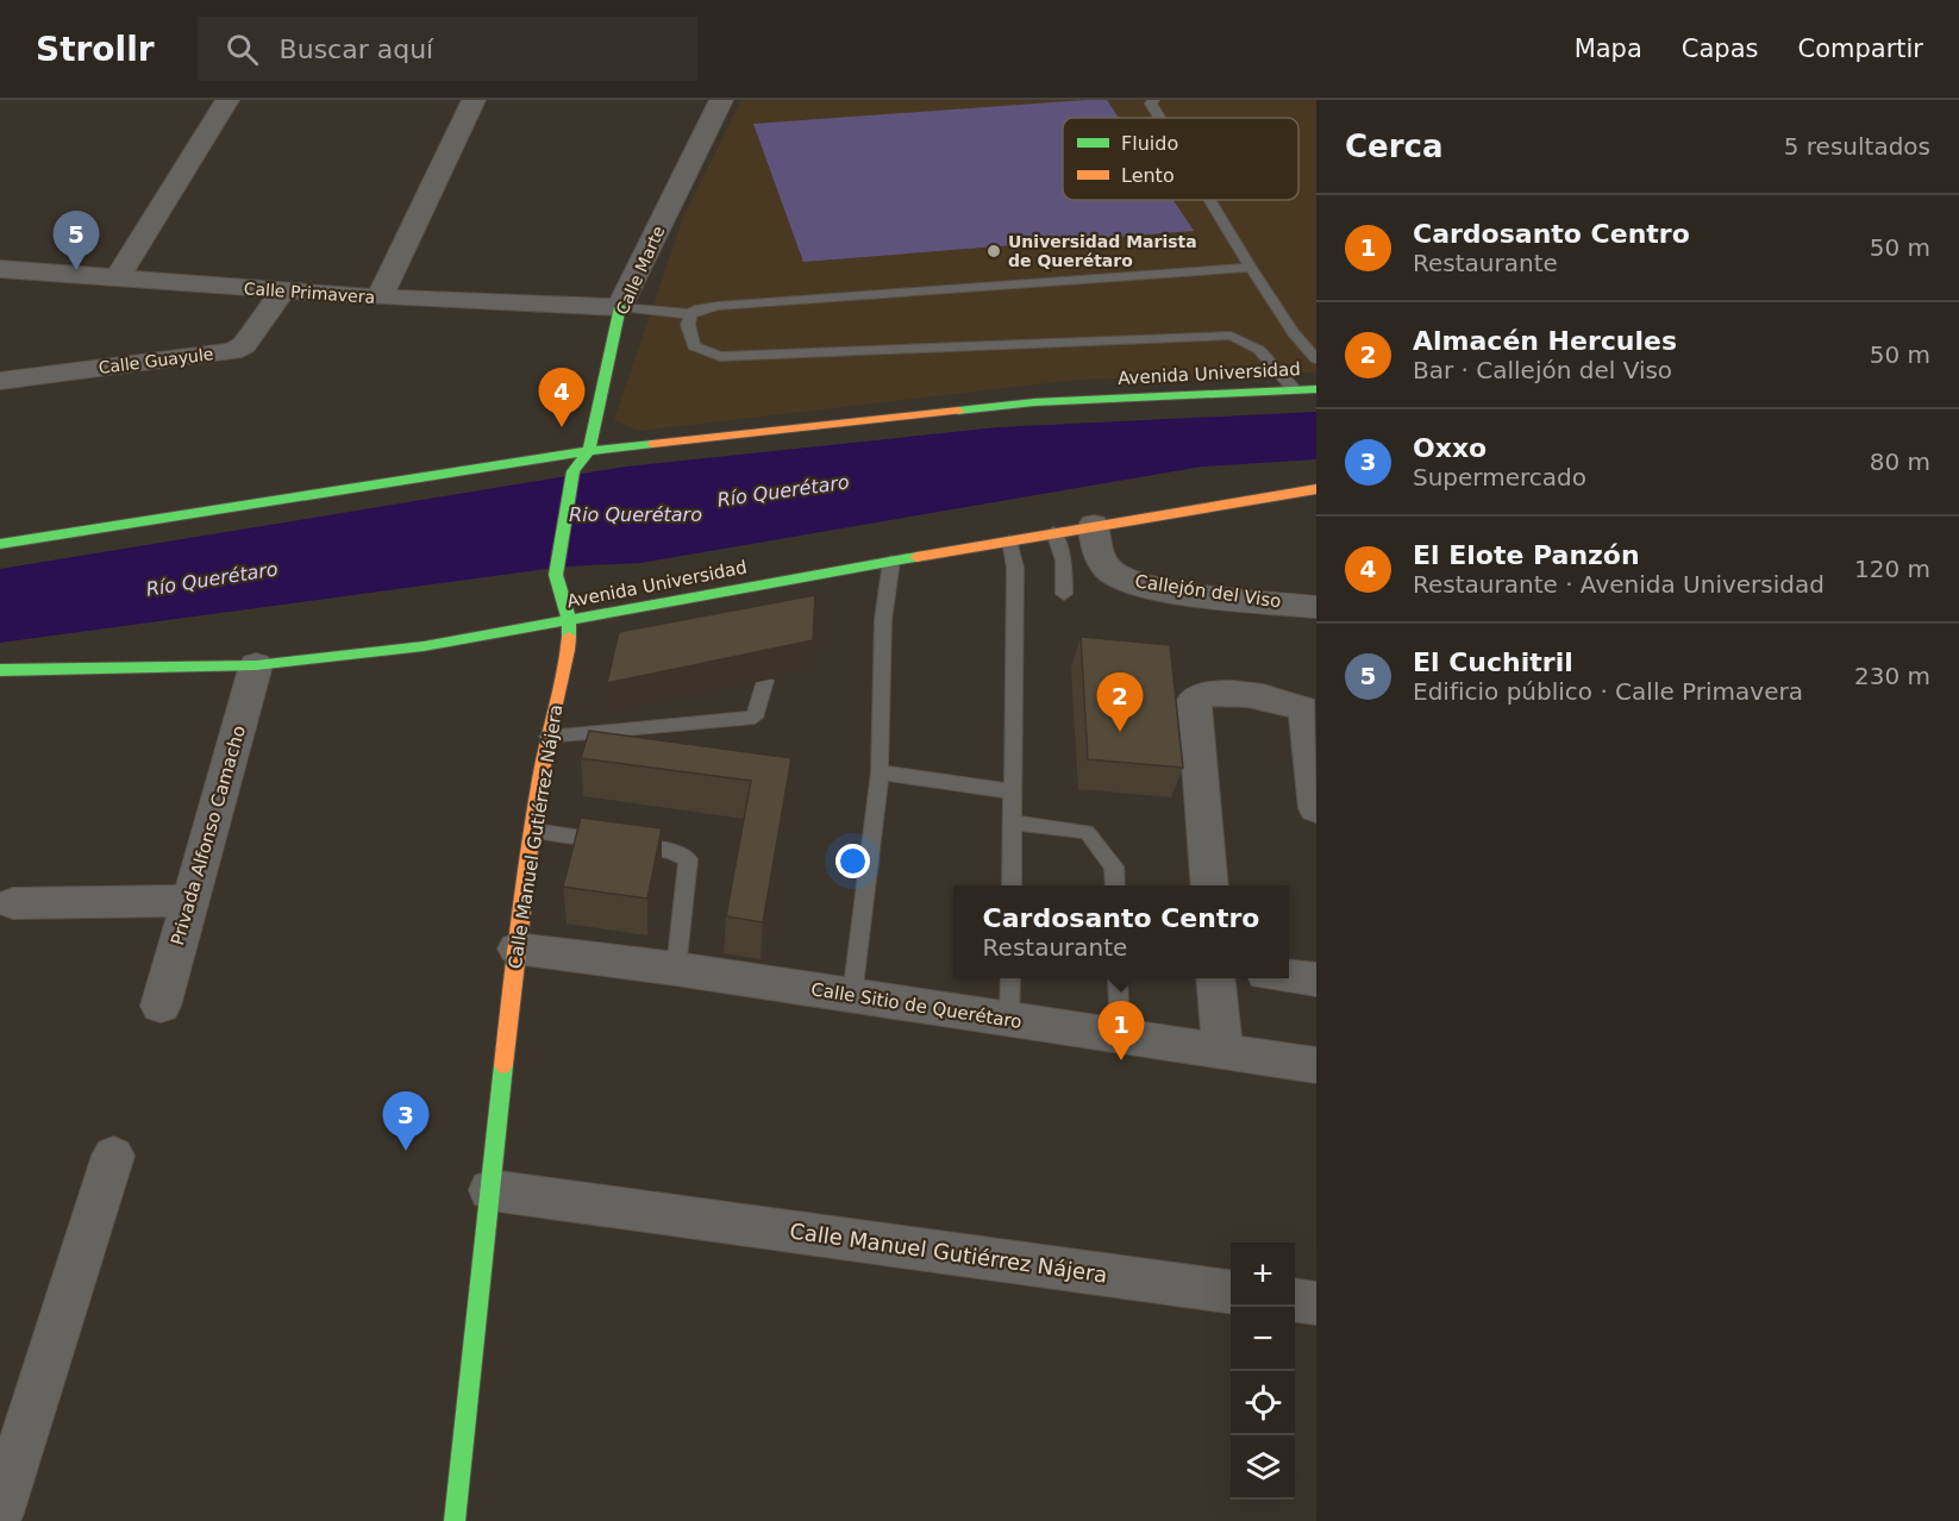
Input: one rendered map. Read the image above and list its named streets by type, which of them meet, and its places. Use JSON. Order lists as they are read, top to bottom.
{
  "streets": {
    "main road": ["Calle Marte", "Avenida Universidad", "Calle Manuel Gutiérrez Nájera"],
    "street": [
      "Calle Primavera",
      "Calle Guayule",
      "Callejón del Viso",
      "Privada Alfonso Camacho",
      "Calle Sitio de Querétaro"
    ]
  },
  "crossings": [
    ["Calle Marte", "Calle Primavera"],
    ["Calle Marte", "Avenida Universidad"],
    ["Calle Marte", "Calle Manuel Gutiérrez Nájera"],
    ["Calle Primavera", "Calle Guayule"],
    ["Avenida Universidad", "Callejón del Viso"],
    ["Avenida Universidad", "Privada Alfonso Camacho"],
    ["Avenida Universidad", "Calle Manuel Gutiérrez Nájera"],
    ["Calle Manuel Gutiérrez Nájera", "Calle Sitio de Querétaro"]
  ],
  "water": ["Río Querétaro", "Rio Querétaro"],
  "places": ["Universidad Marista de Querétaro"],
  "legend": ["Fluido", "Lento"],
  "page": {
    "header": "Strollr",
    "search": "Buscar aquí",
    "nav": ["Mapa", "Capas", "Compartir"],
    "heading": ["Cerca", "5 resultados"],
    "list": [
      {
        "mark": "1",
        "name": "Cardosanto Centro",
        "note": "Restaurante",
        "value": "50 m"
      },
      {
        "mark": "2",
        "name": "Almacén Hercules",
        "note": "Bar · Callejón del Viso",
        "value": "50 m"
      },
      {
        "mark": "3",
        "name": "Oxxo",
        "note": "Supermercado",
        "value": "80 m"
      },
      {
        "mark": "4",
        "name": "El Elote Panzón",
        "note": "Restaurante · Avenida Universidad",
        "value": "120 m"
      },
      {
        "mark": "5",
        "name": "El Cuchitril",
        "note": "Edificio público · Calle Primavera",
        "value": "230 m"
      }
    ],
    "pins": [
      "5",
      "4",
      "2",
      "1",
      "3"
    ],
    "popup": ["Cardosanto Centro", "Restaurante"],
    "map_buttons": ["+", "−"]
  }
}
